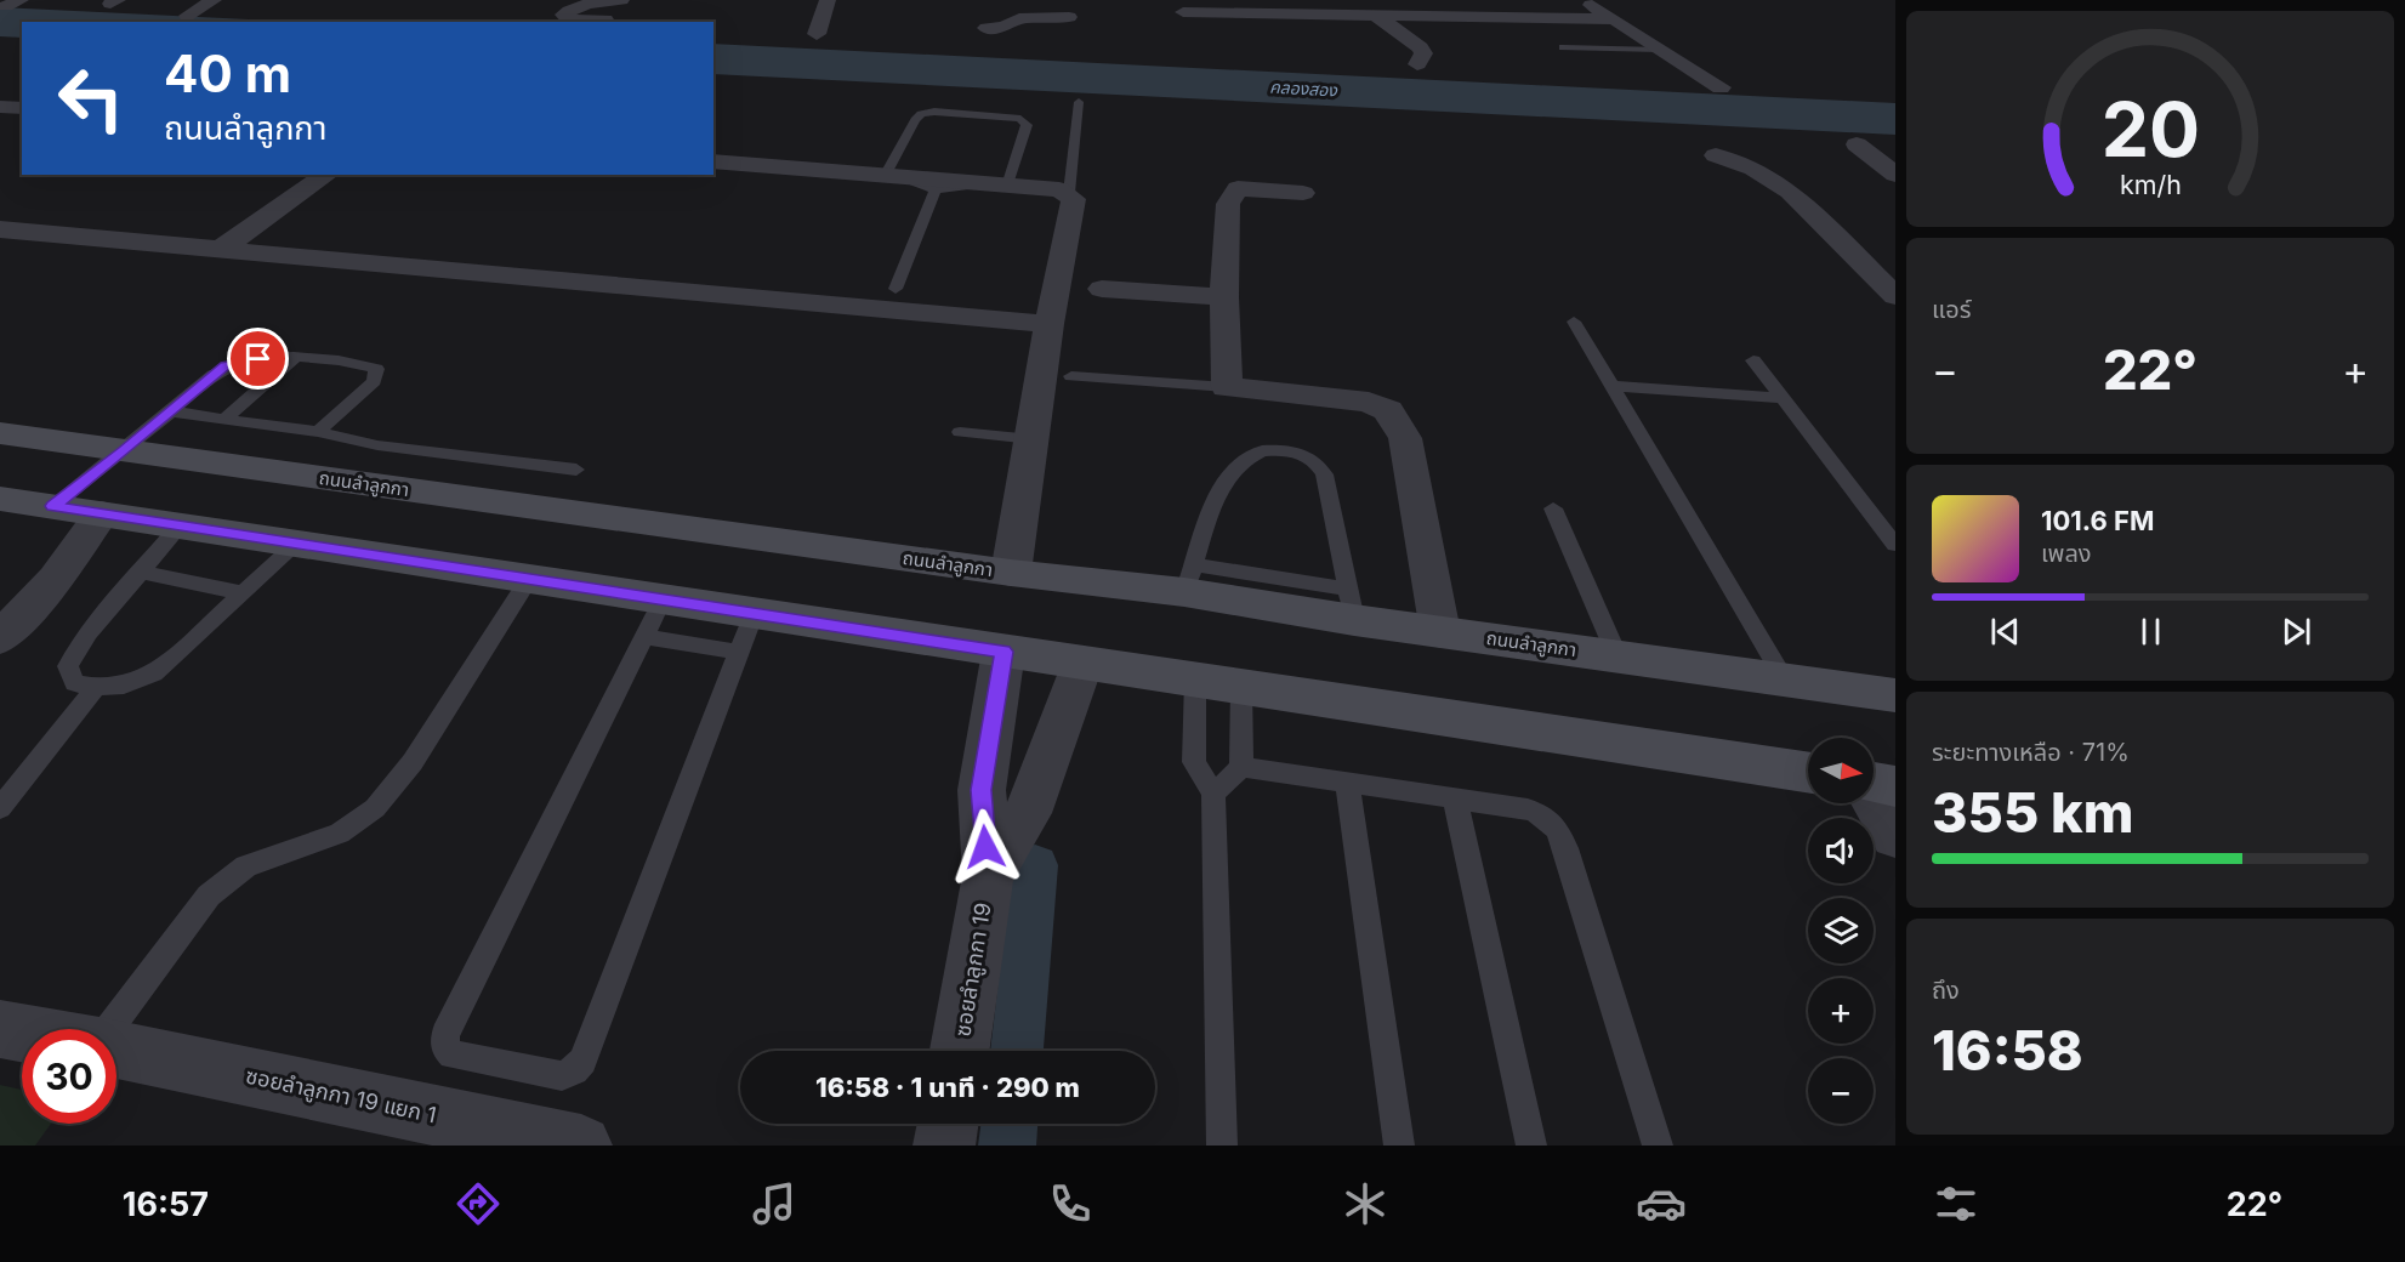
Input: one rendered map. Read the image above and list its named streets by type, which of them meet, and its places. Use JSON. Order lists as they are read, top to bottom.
{
  "streets": {
    "main road": ["ถนนลำลูกกา"],
    "street": ["ซอยลำลูกกา 19", "ซอยลำลูกกา 19 แยก 1"]
  },
  "water": ["คลองสอง"],
  "north": "right",
  "page": {
    "turn": ["40 m", "ถนนลำลูกกา"],
    "tile": [
      "แอร์",
      ["ระยะทางเหลือ · 71%", "355 km"],
      ["ถึง", "16:58"]
    ],
    "heat": ["−", "22°", "+"],
    "song": ["101.6 FM", "เพลง"],
    "map_buttons": ["+", "−"],
    "limit": "30",
    "trip": "16:58 · 1 นาที · 290 m",
    "tabs": ["16:57", "22°"],
    "gauge": ["20", "km/h"]
  }
}
